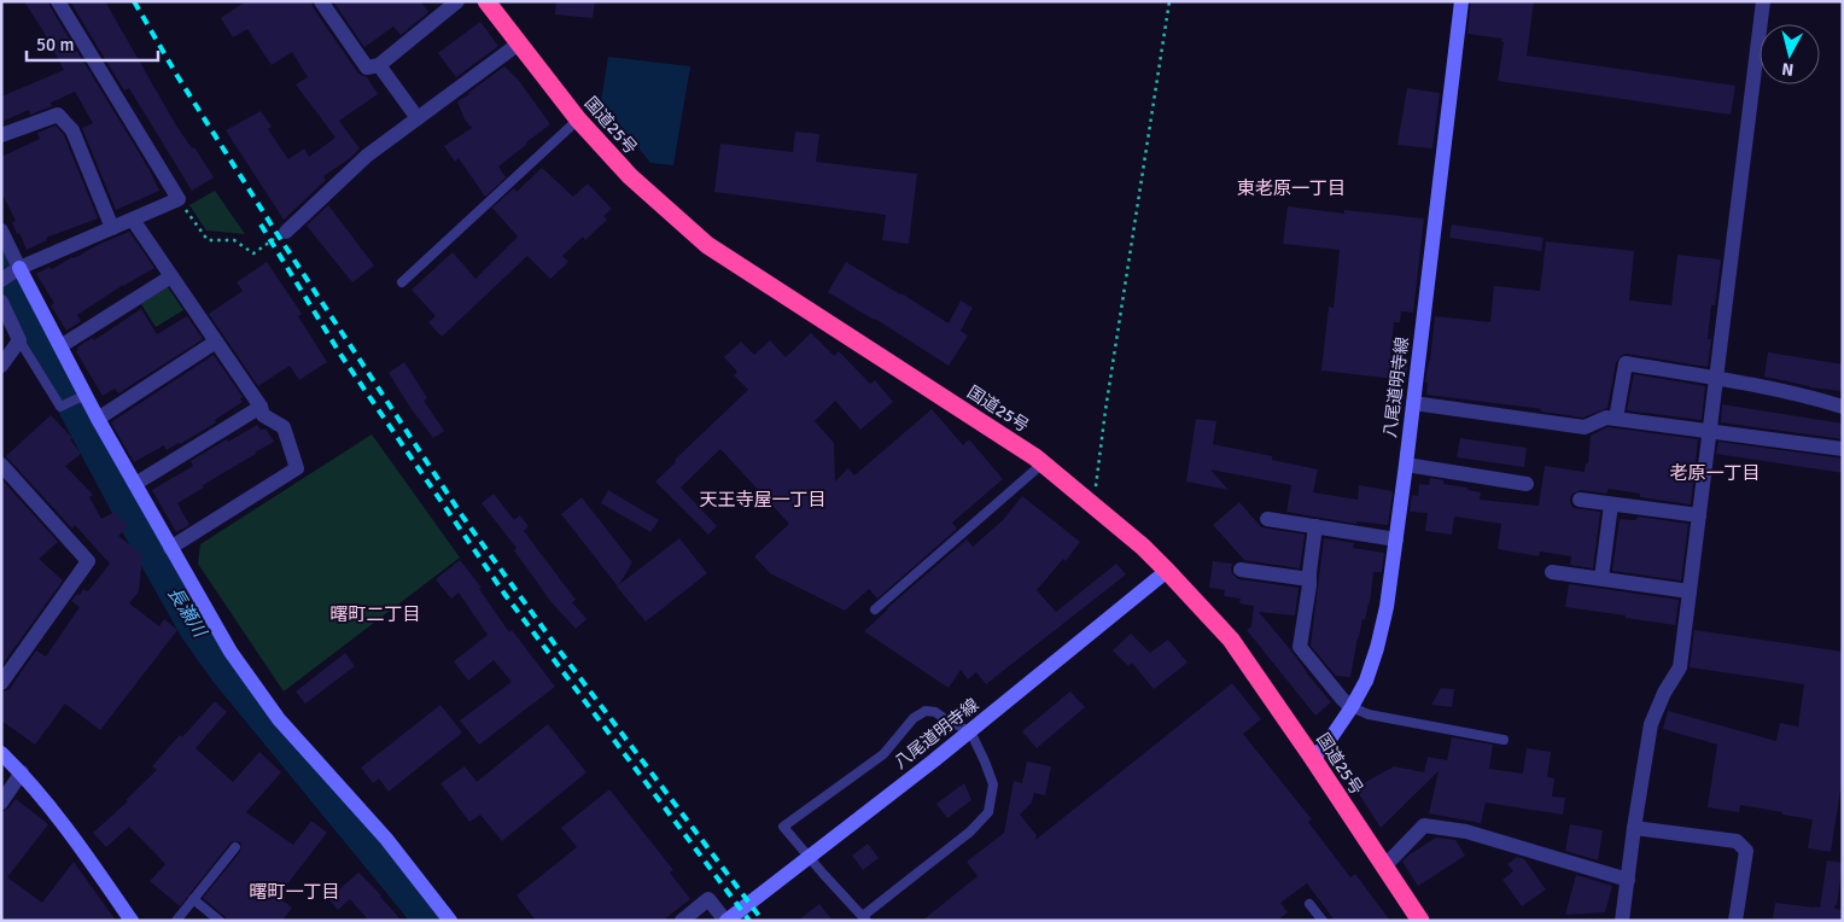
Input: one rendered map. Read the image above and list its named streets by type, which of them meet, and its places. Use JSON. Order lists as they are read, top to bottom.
{
  "streets": {
    "highway": ["国道25号"],
    "main road": ["八尾道明寺線"]
  },
  "crossings": [
    ["国道25号", "八尾道明寺線"]
  ],
  "districts": [
    "東老原一丁目",
    "老原一丁目",
    "天王寺屋一丁目",
    "曙町二丁目",
    "曙町一丁目"
  ],
  "water": ["長瀬川"],
  "scale_bar": "50 m",
  "north": "bottom"
}
